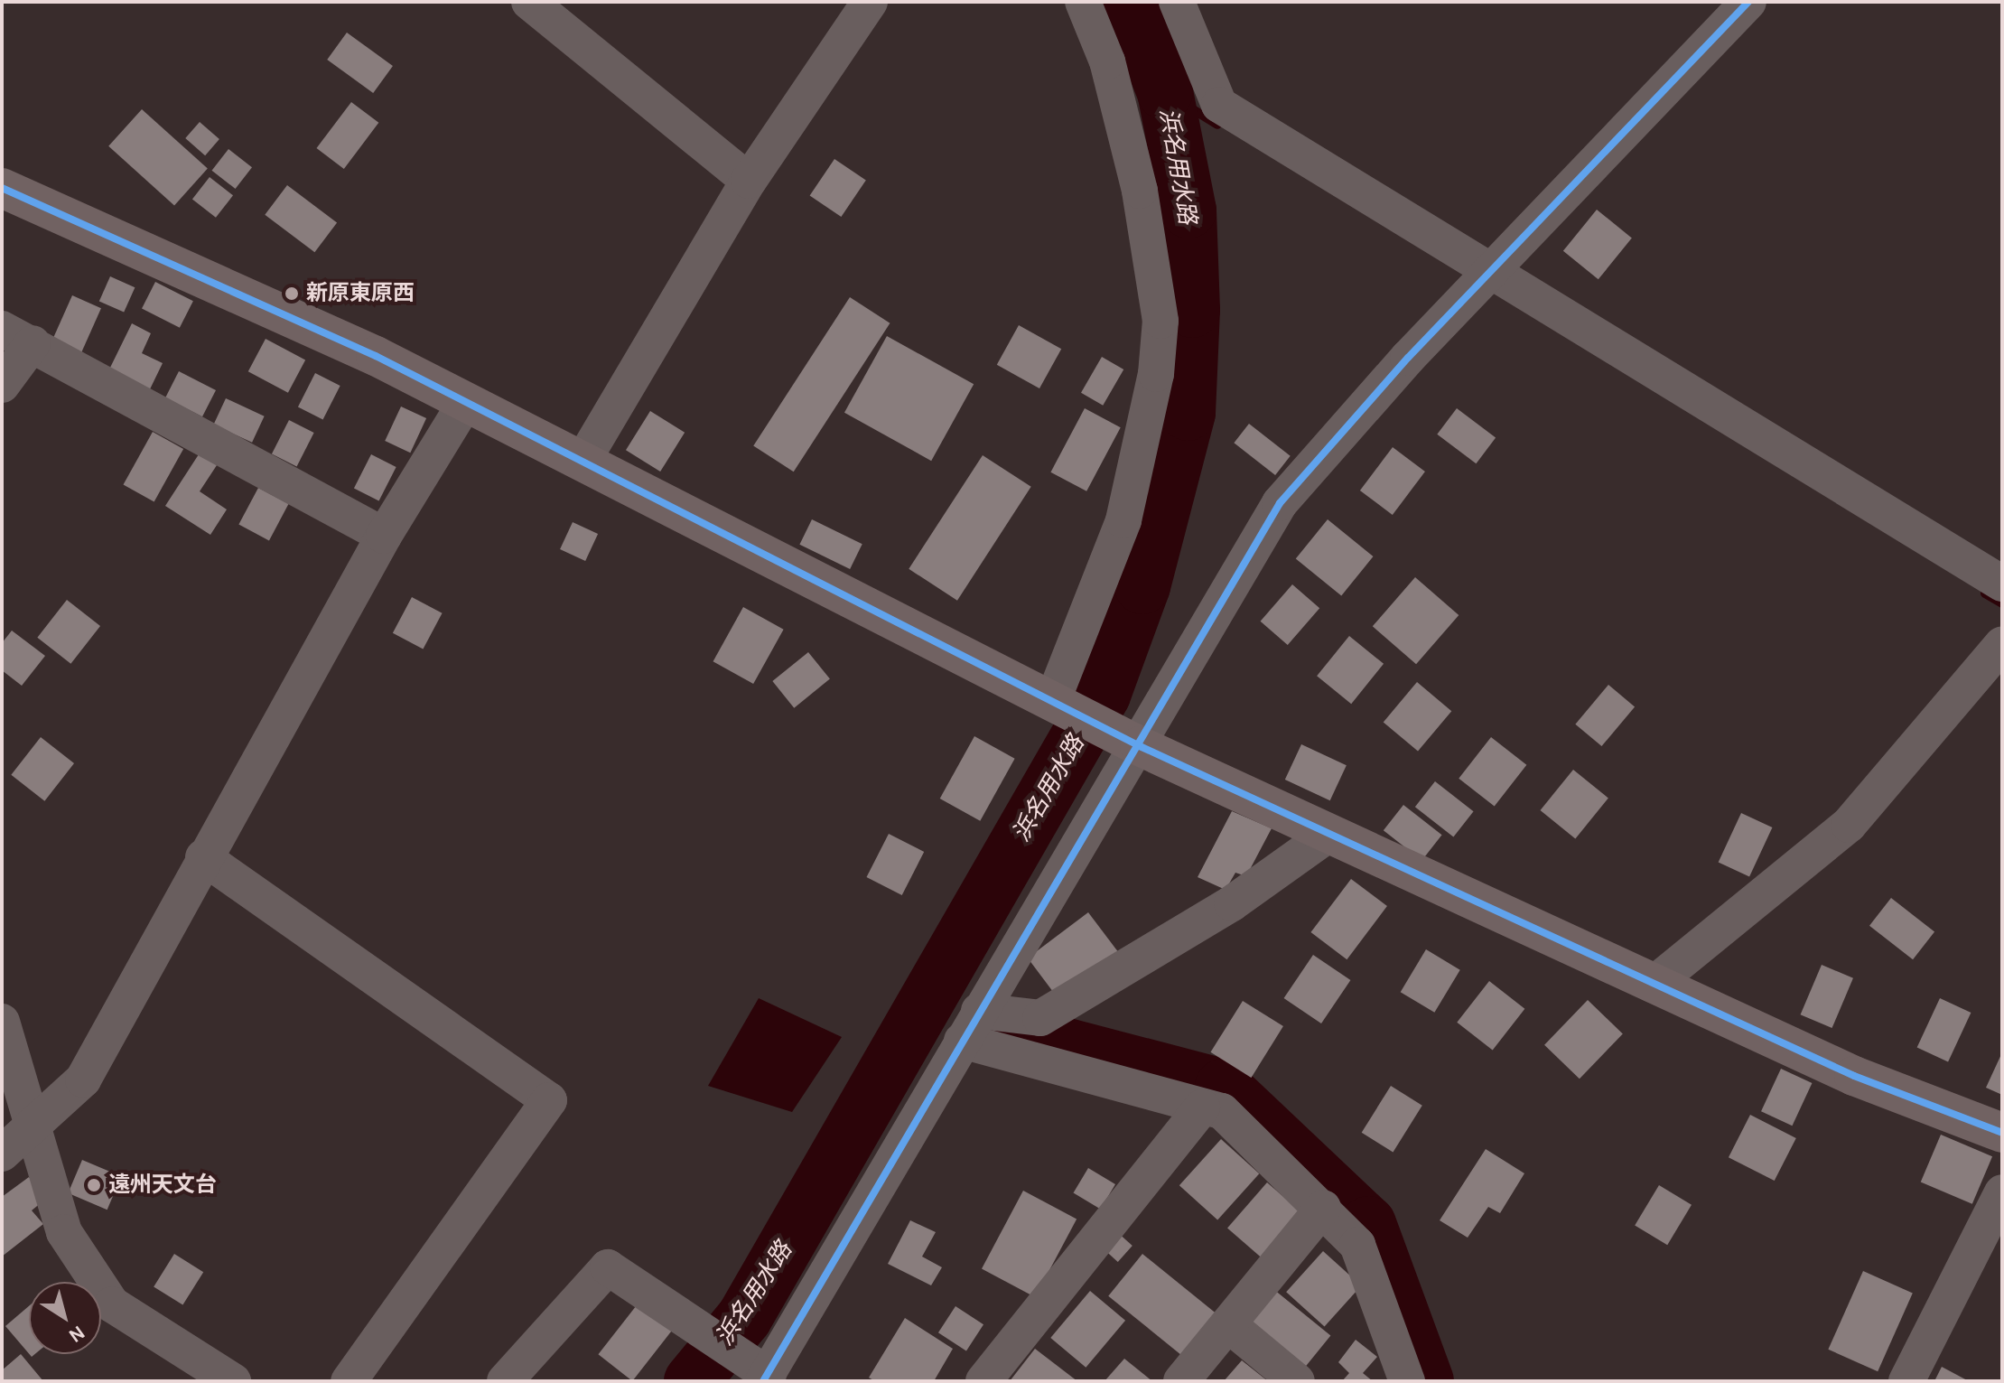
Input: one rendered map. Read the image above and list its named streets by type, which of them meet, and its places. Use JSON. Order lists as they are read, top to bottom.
{
  "water": ["浜名用水路"],
  "places": ["新原東原西", "遠州天文台"],
  "north": "bottom right"
}
